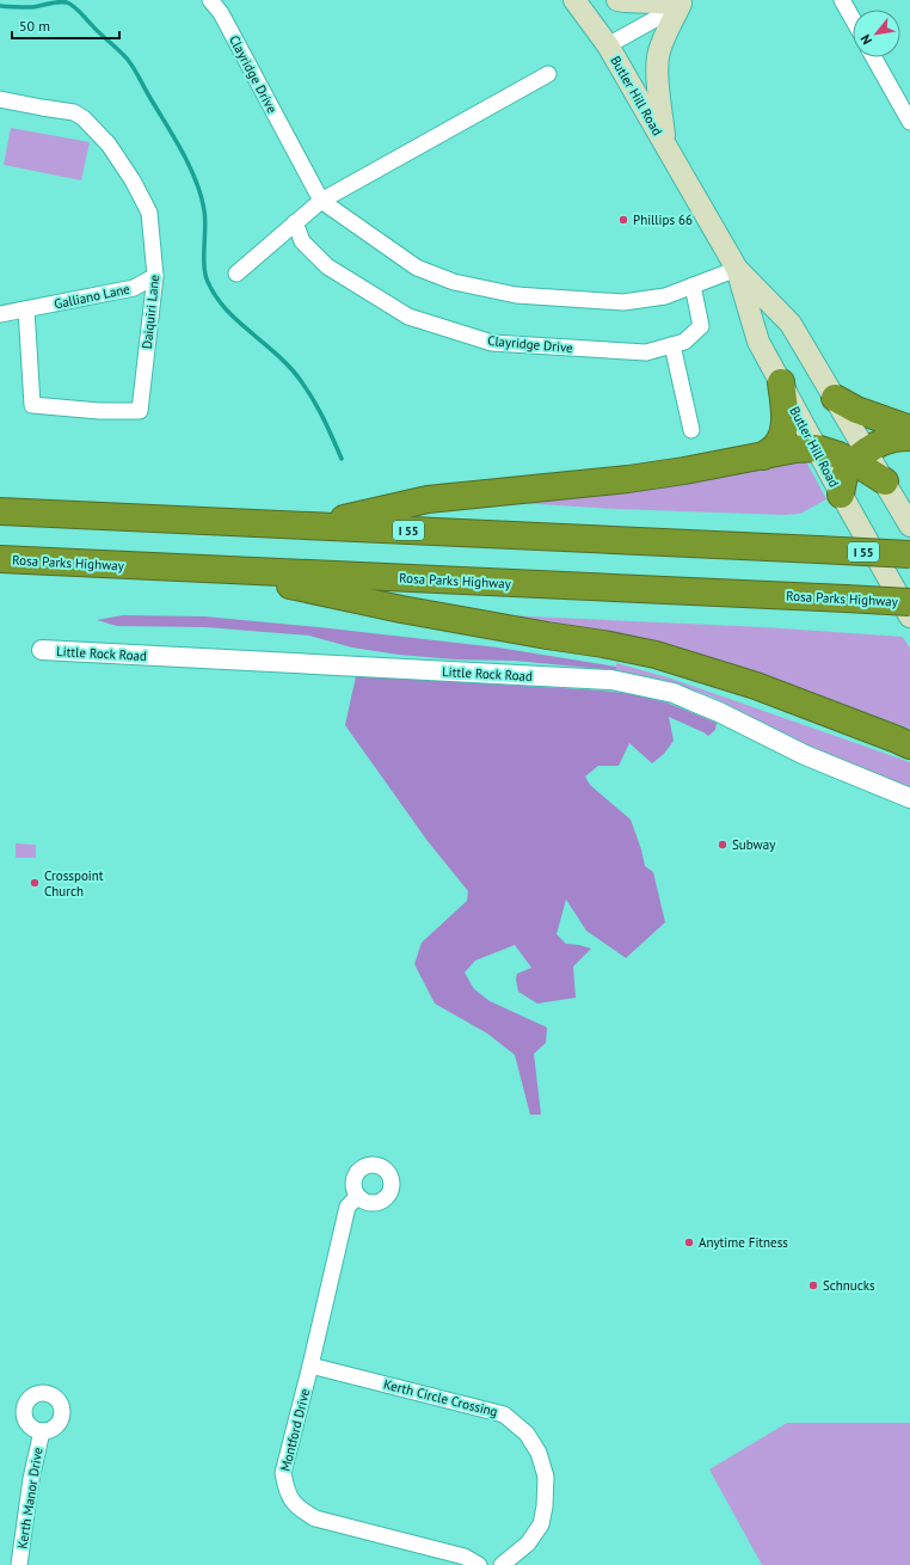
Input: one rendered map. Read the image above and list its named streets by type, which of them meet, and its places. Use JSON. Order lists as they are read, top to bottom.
{
  "streets": {
    "highway": ["I 55", "Rosa Parks Highway"],
    "main road": ["Butler Hill Road"],
    "street": [
      "Clayridge Drive",
      "Galliano Lane",
      "Daiquiri Lane",
      "Little Rock Road",
      "Kerth Circle Crossing",
      "Montford Drive",
      "Kerth Manor Drive"
    ]
  },
  "crossings": [
    ["Clayridge Drive", "Butler Hill Road"],
    ["Galliano Lane", "Daiquiri Lane"],
    ["Kerth Circle Crossing", "Montford Drive"]
  ],
  "places": [
    "Phillips 66",
    "Subway",
    "Crosspoint Church",
    "Anytime Fitness",
    "Schnucks"
  ],
  "scale_bar": "50 m",
  "north": "bottom left"
}
